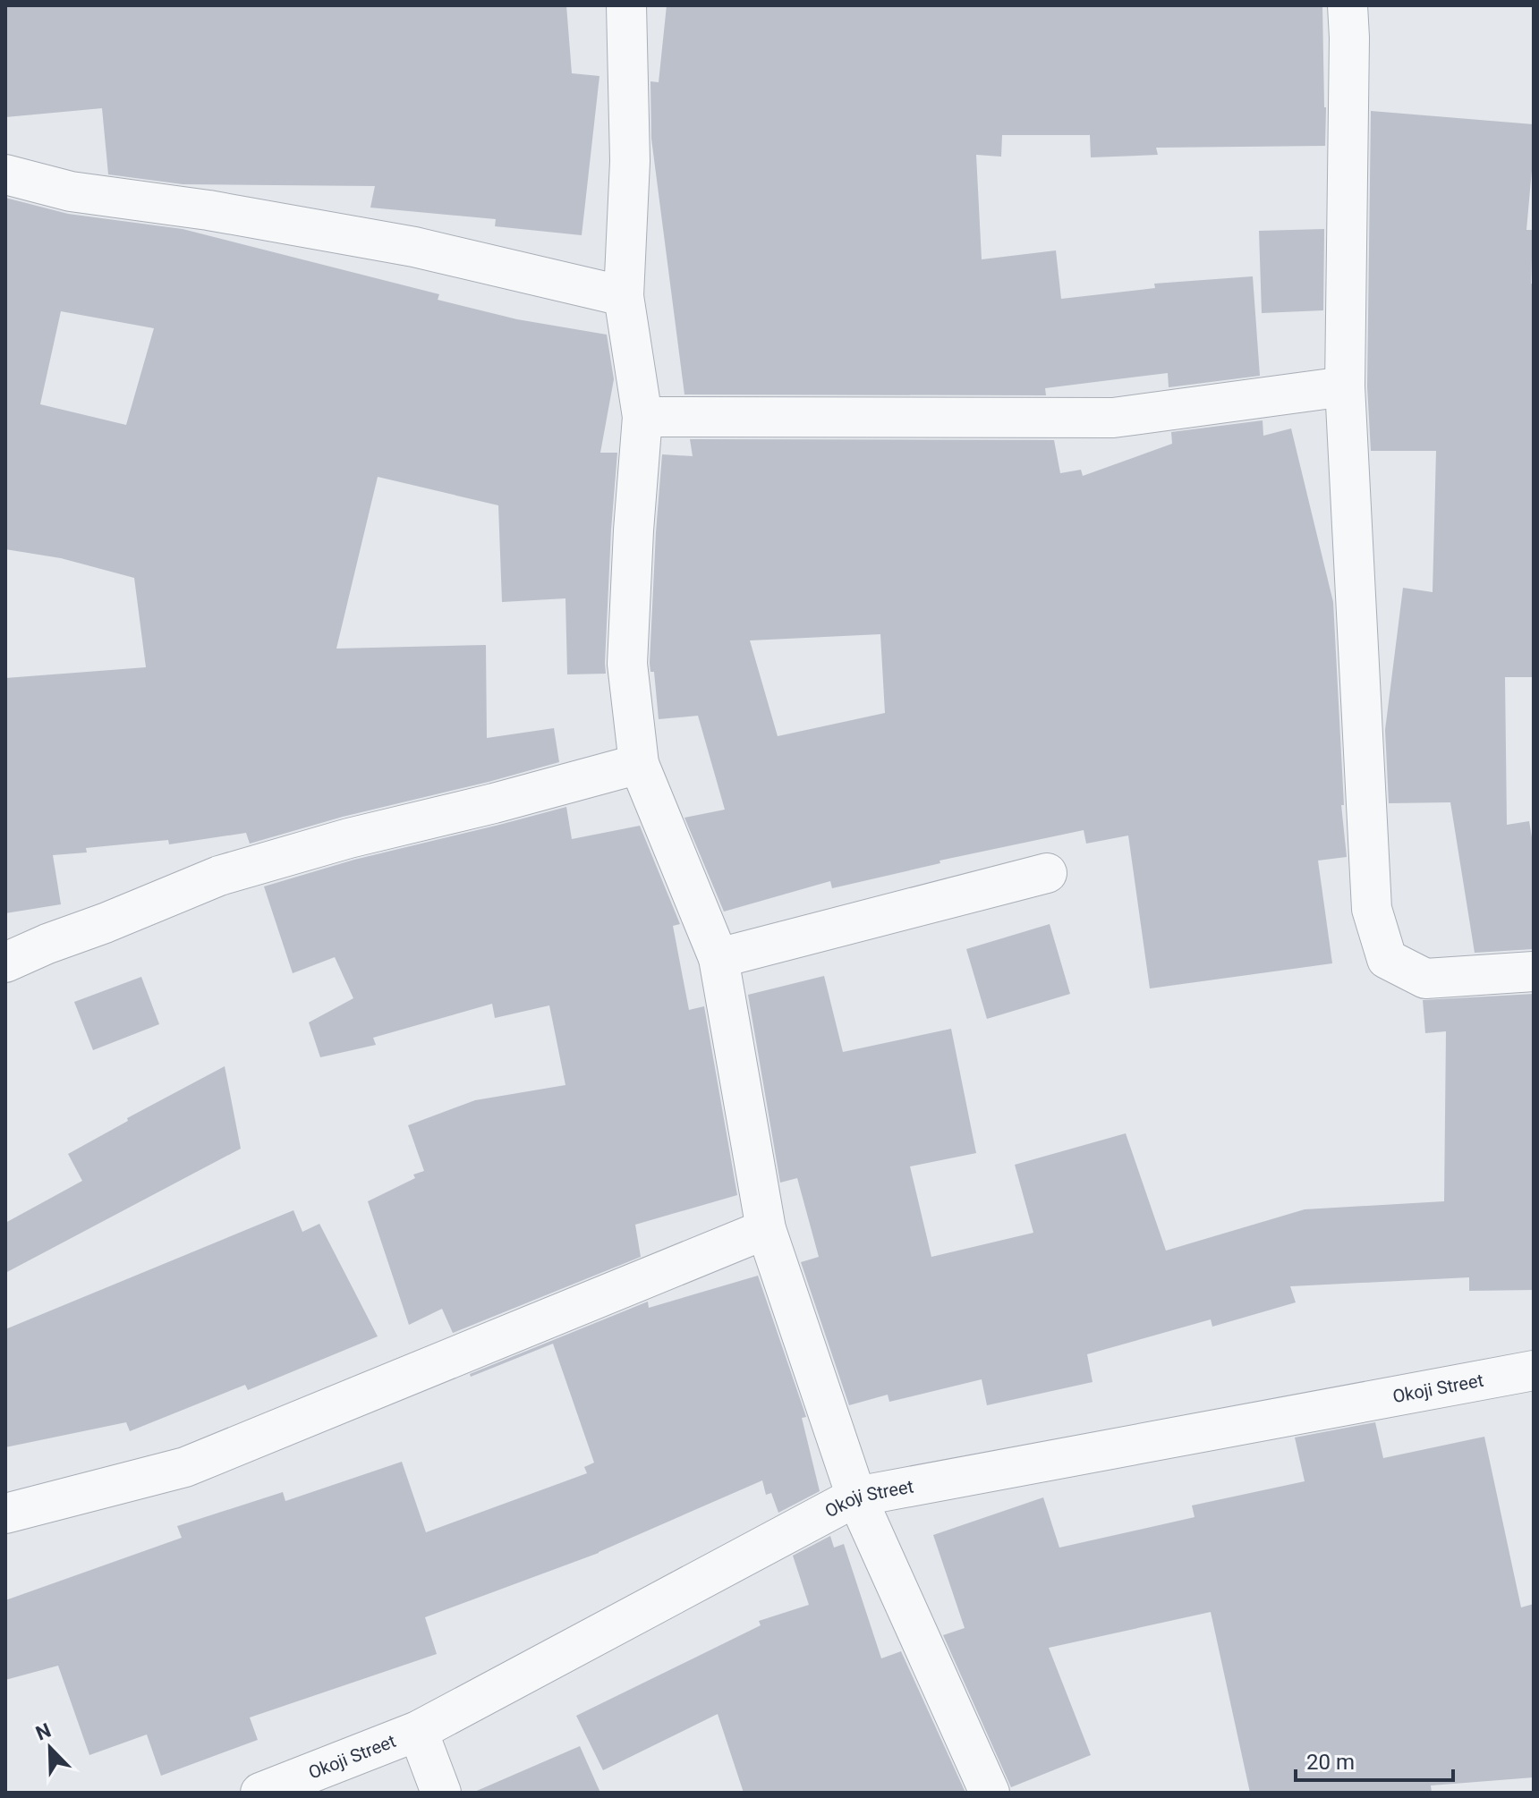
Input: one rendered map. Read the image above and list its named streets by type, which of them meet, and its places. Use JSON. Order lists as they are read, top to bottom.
{
  "streets": {
    "street": ["Okoji Street"]
  },
  "scale_bar": "20 m",
  "north": "top left"
}
